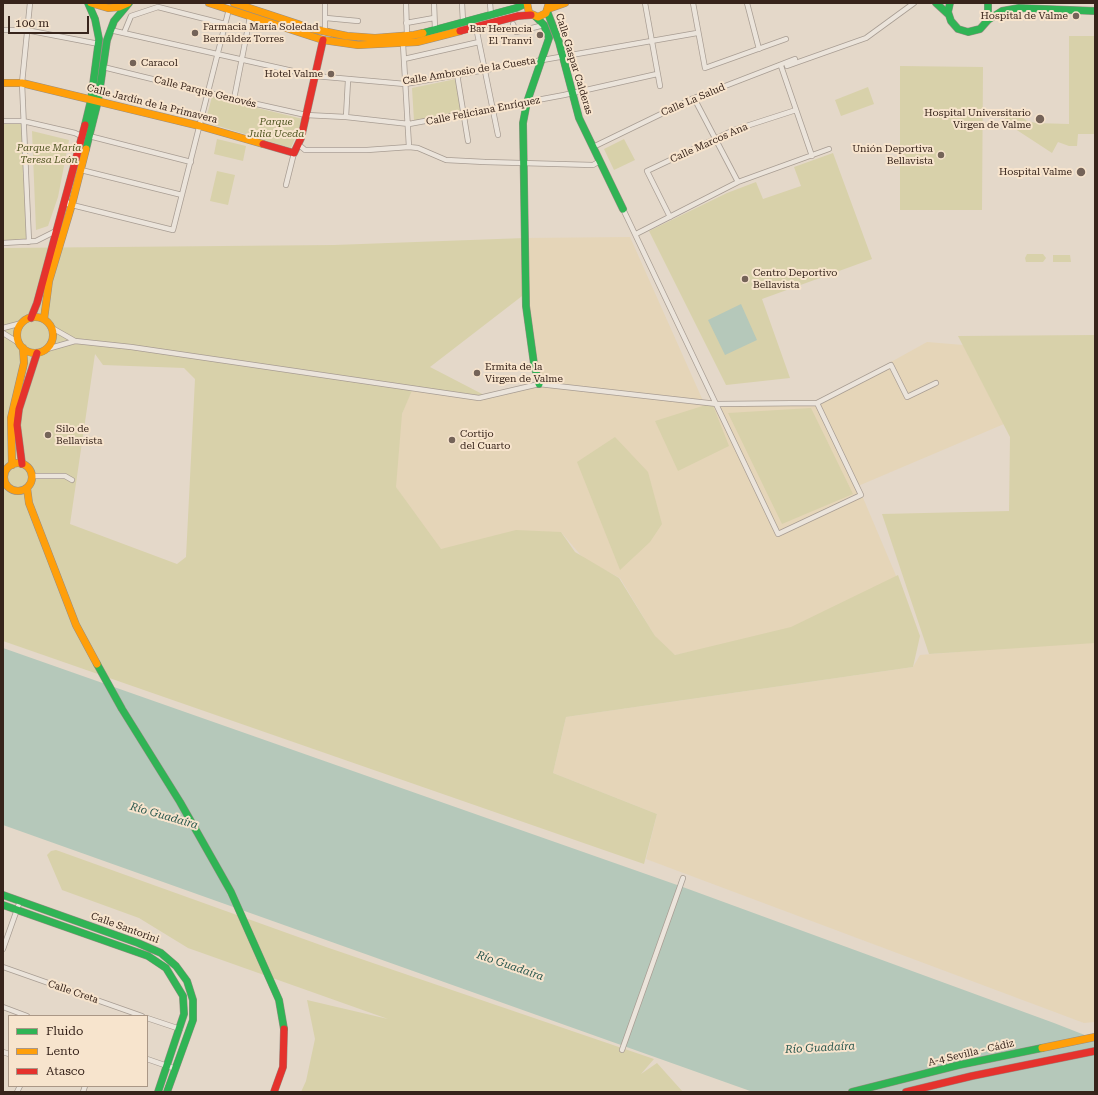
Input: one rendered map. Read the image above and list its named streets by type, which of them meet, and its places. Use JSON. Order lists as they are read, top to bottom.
{
  "streets": {
    "main road": [
      "Calle Gaspar Calderas",
      "Calle Jardín de la Primavera",
      "Calle Santorini",
      "A-4 Sevilla - Cádiz"
    ],
    "street": [
      "Calle Ambrosio de la Cuesta",
      "Calle Parque Genovés",
      "Calle La Salud",
      "Calle Feliciana Enríquez",
      "Calle Marcos Ana",
      "Calle Creta"
    ]
  },
  "crossings": [
    ["Calle Gaspar Calderas", "Calle Ambrosio de la Cuesta"],
    ["Calle Gaspar Calderas", "Calle La Salud"],
    ["Calle Gaspar Calderas", "Calle Feliciana Enríquez"],
    ["Calle Parque Genovés", "Calle Feliciana Enríquez"]
  ],
  "water": ["Río Guadaíra"],
  "parks": ["Parque Julia Uceda", "Parque María Teresa León"],
  "places": [
    "Hospital de Valme",
    "Farmacia María Soledad Bernáldez Torres",
    "Bar Herencia El Tranvi",
    "Caracol",
    "Hotel Valme",
    "Hospital Universitario Virgen de Valme",
    "Unión Deportiva Bellavista",
    "Hospital Valme",
    "Centro Deportivo Bellavista",
    "Ermita de la Virgen de Valme",
    "Silo de Bellavista",
    "Cortijo del Cuarto"
  ],
  "legend": ["Fluido", "Lento", "Atasco"],
  "scale_bar": "100 m"
}
